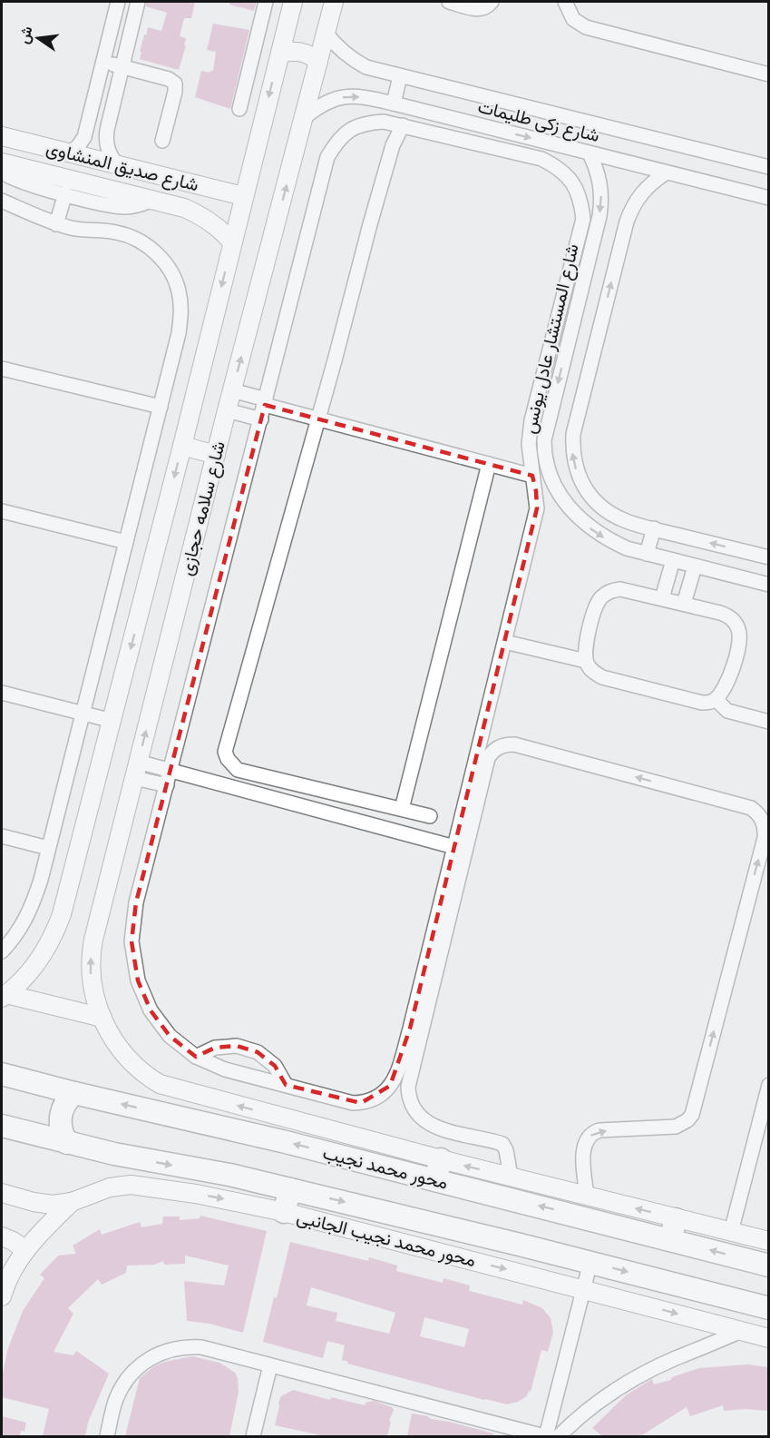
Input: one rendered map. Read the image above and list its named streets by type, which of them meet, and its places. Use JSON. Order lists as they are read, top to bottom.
{
  "streets": {
    "main road": ["محور محمد نجيب"],
    "street": [
      "شارع زكى طليمات",
      "شارع صديق المنشاوى",
      "شارع المستشار عادل يونس",
      "شارع سلامه حجازى",
      "محور محمد نجيب الجانبى"
    ]
  },
  "crossings": [
    ["شارع زكى طليمات", "شارع المستشار عادل يونس"],
    ["شارع زكى طليمات", "شارع سلامه حجازى"],
    ["شارع صديق المنشاوى", "شارع سلامه حجازى"]
  ],
  "north": "left"
}
